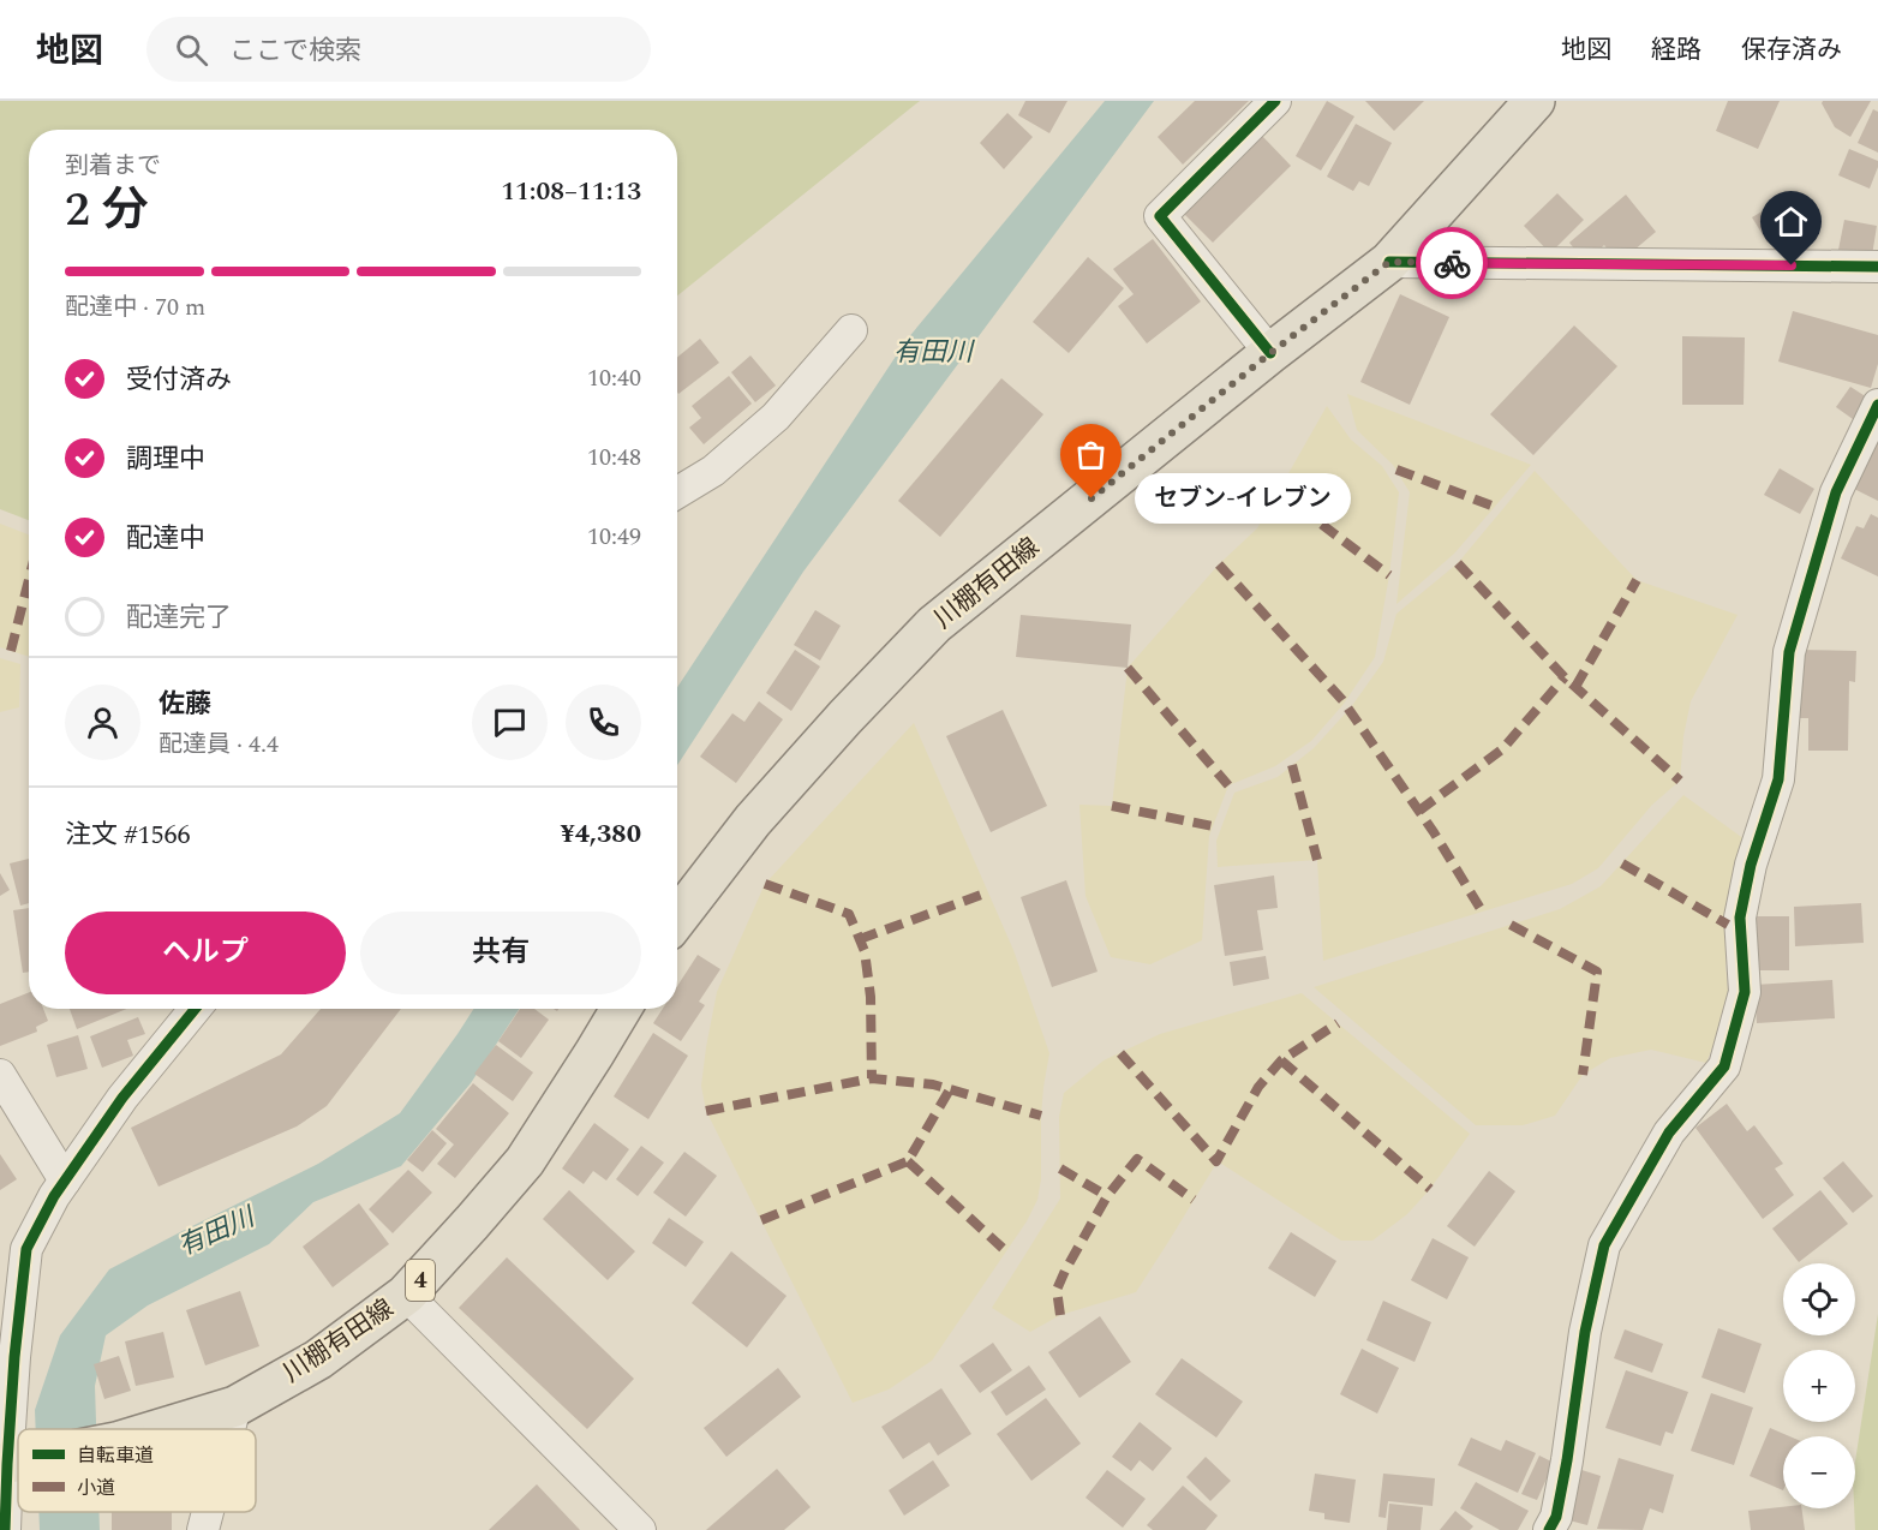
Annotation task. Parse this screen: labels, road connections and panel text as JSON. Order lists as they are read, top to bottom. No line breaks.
{"streets":{"main road":["川棚有田線","4"]},"water":["有田川"],"places":["セブン-イレブン"],"legend":["自転車道","小道"],"page":{"header":"地図","search":"ここで検索","nav":["地図","経路","保存済み"],"heading":["2 分","到着まで","11:08–11:13"],"panel":["佐藤","配達員 · 4.4","注文 #1566","¥4,380"],"bar":"配達中 · 70 m","list":[["受付済み","10:40"],["調理中","10:48"],["配達中","10:49"],"配達完了"],"bubble":"セブン-イレブン","buttons":["ヘルプ","共有"],"map_buttons":["+","−"]}}
